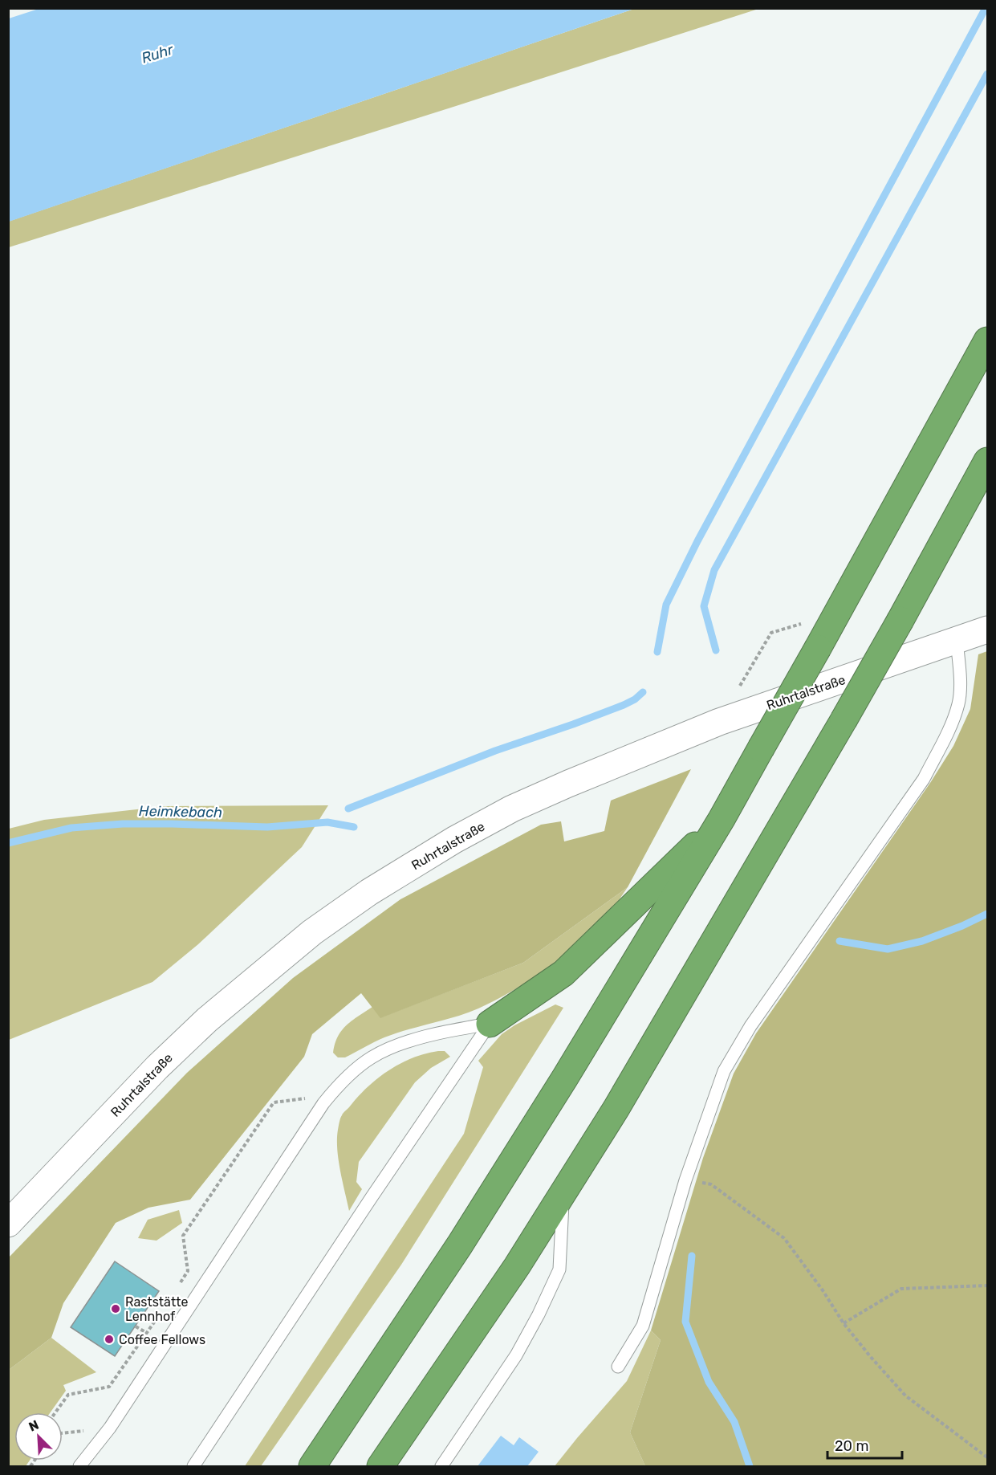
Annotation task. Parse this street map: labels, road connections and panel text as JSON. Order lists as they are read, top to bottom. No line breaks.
{"streets":{"main road":["Ruhrtalstraße"]},"water":["Ruhr","Heimkebach"],"places":["Raststätte Lennhof","Coffee Fellows"],"scale_bar":"20 m","north":"top left"}
